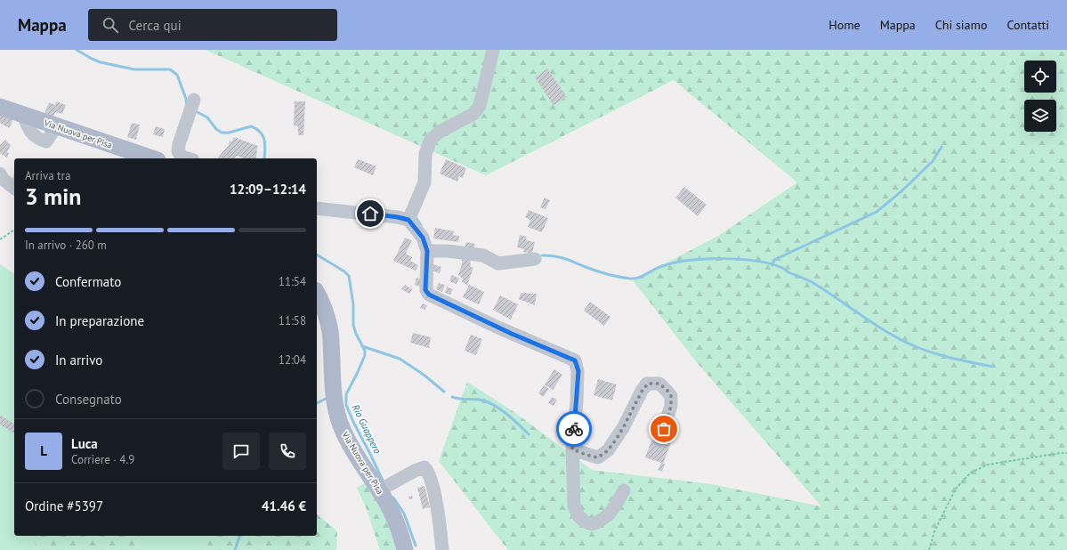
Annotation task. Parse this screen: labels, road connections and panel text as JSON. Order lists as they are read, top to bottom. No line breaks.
{"streets":{"main road":["Via Nuova per Pisa"]},"water":["Rio Guappero"],"page":{"header":"Mappa","search":"Cerca qui","nav":["Home","Mappa","Chi siamo","Contatti"],"heading":["3 min","Arriva tra","12:09–12:14"],"panel":["Luca","Corriere · 4.9","Ordine #5397","41.46 €"],"bar":"In arrivo · 260 m","list":[["Confermato","11:54"],["In preparazione","11:58"],["In arrivo","12:04"],"Consegnato"],"round":"L"}}
